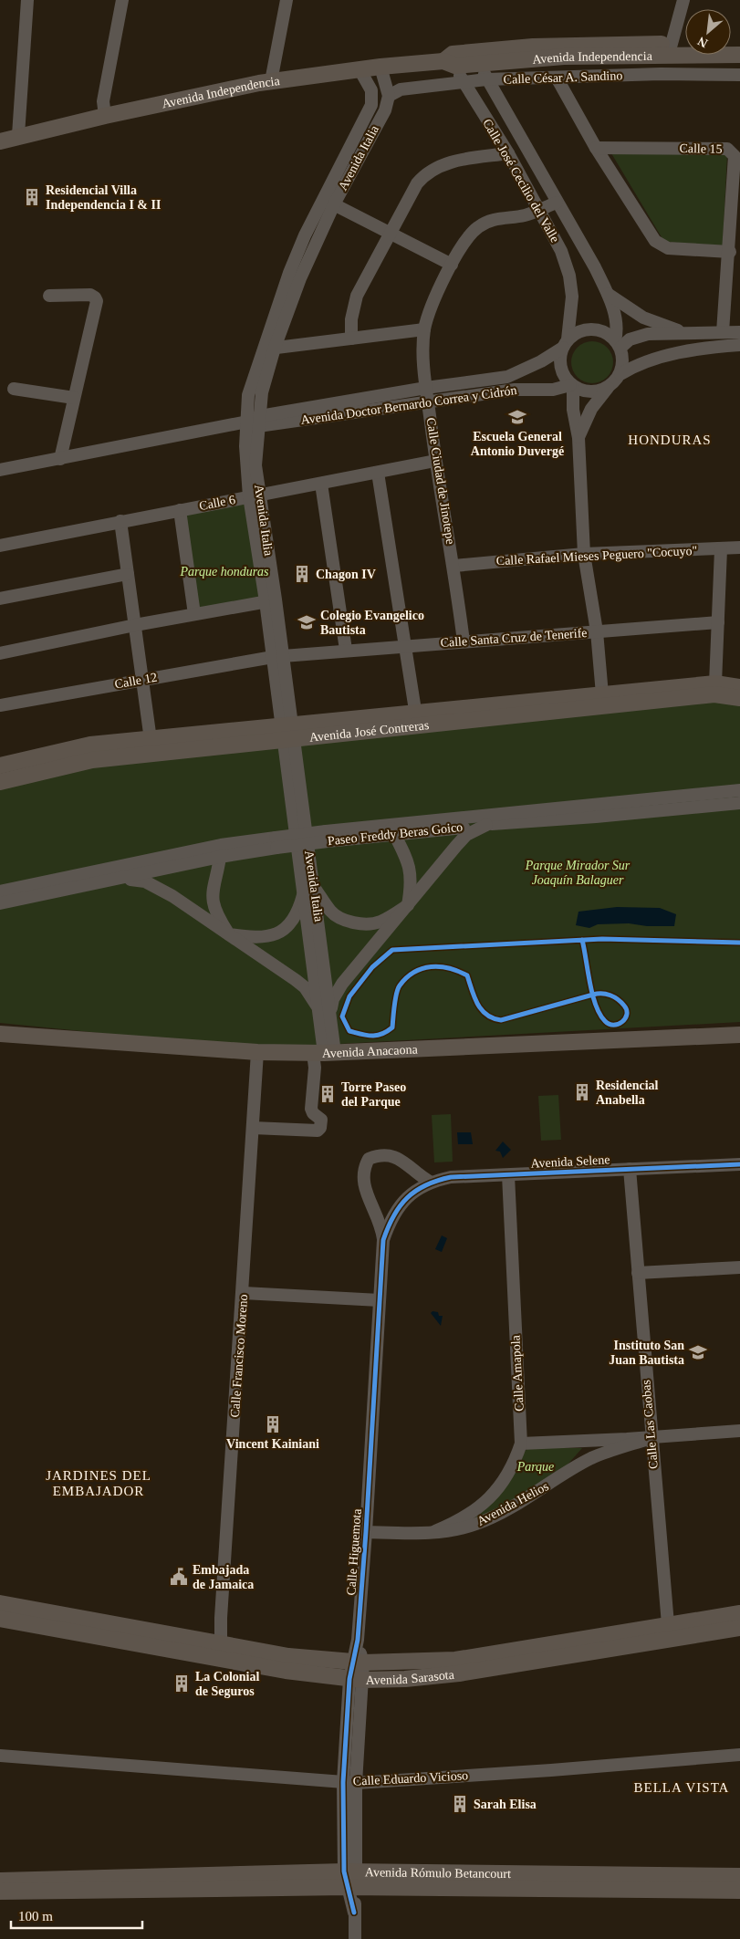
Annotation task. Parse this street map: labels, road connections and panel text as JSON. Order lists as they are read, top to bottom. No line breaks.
{"streets":{"main road":["Avenida Independencia","Avenida José Contreras","Avenida Anacaona","Avenida Sarasota","Avenida Rómulo Betancourt"],"street":["Calle César A. Sandino","Calle 15","Avenida Italia","Calle José Cecilio del Valle","Avenida Doctor Bernardo Correa y Cidrón","Calle Ciudad de Jinotepe","Calle 6","Calle Rafael Mieses Peguero \"Cocuyo\"","Calle Santa Cruz de Tenerife","Calle 12","Paseo Freddy Beras Goico","Avenida Selene","Calle Francisco Moreno","Calle Amapola","Calle Las Caobas","Avenida Helios","Calle Higuemota","Calle Eduardo Vicioso"]},"crossings":[["Avenida Independencia","Avenida Italia"],["Avenida Independencia","Calle José Cecilio del Valle"],["Calle César A. Sandino","Avenida Italia"],["Calle César A. Sandino","Calle José Cecilio del Valle"],["Avenida Italia","Avenida Doctor Bernardo Correa y Cidrón"],["Avenida Italia","Calle 6"],["Avenida Italia","Calle Santa Cruz de Tenerife"],["Avenida Italia","Calle 12"],["Avenida Italia","Avenida José Contreras"],["Avenida Italia","Avenida Anacaona"],["Avenida Italia","Calle Francisco Moreno"],["Calle José Cecilio del Valle","Avenida Doctor Bernardo Correa y Cidrón"],["Calle José Cecilio del Valle","Calle Ciudad de Jinotepe"],["Avenida Doctor Bernardo Correa y Cidrón","Calle Ciudad de Jinotepe"],["Calle Ciudad de Jinotepe","Calle 6"],["Calle Ciudad de Jinotepe","Calle Rafael Mieses Peguero \"Cocuyo\""],["Calle Ciudad de Jinotepe","Calle Santa Cruz de Tenerife"],["Calle Santa Cruz de Tenerife","Calle 12"],["Avenida Anacaona","Calle Francisco Moreno"],["Avenida Selene","Calle Amapola"],["Avenida Selene","Calle Las Caobas"],["Avenida Selene","Calle Higuemota"],["Calle Francisco Moreno","Avenida Sarasota"],["Calle Amapola","Avenida Helios"],["Calle Las Caobas","Avenida Helios"],["Calle Las Caobas","Avenida Sarasota"],["Avenida Helios","Calle Higuemota"],["Calle Higuemota","Avenida Sarasota"],["Calle Higuemota","Calle Eduardo Vicioso"],["Calle Higuemota","Avenida Rómulo Betancourt"]],"districts":["HONDURAS","JARDINES DEL EMBAJADOR","BELLA VISTA"],"parks":["Parque honduras","Parque Mirador Sur Joaquín Balaguer","Parque"],"places":{"building":["Residencial Villa Independencia I & II","Chagon IV","Residencial Anabella","Torre Paseo del Parque","Vincent Kainiani","La Colonial de Seguros","Sarah Elisa"],"school or university":["Escuela General Antonio Duvergé","Colegio Evangelico Bautista","Instituto San Juan Bautista"],"public building":["Embajada de Jamaica"]},"scale_bar":"100 m","north":"bottom left"}
